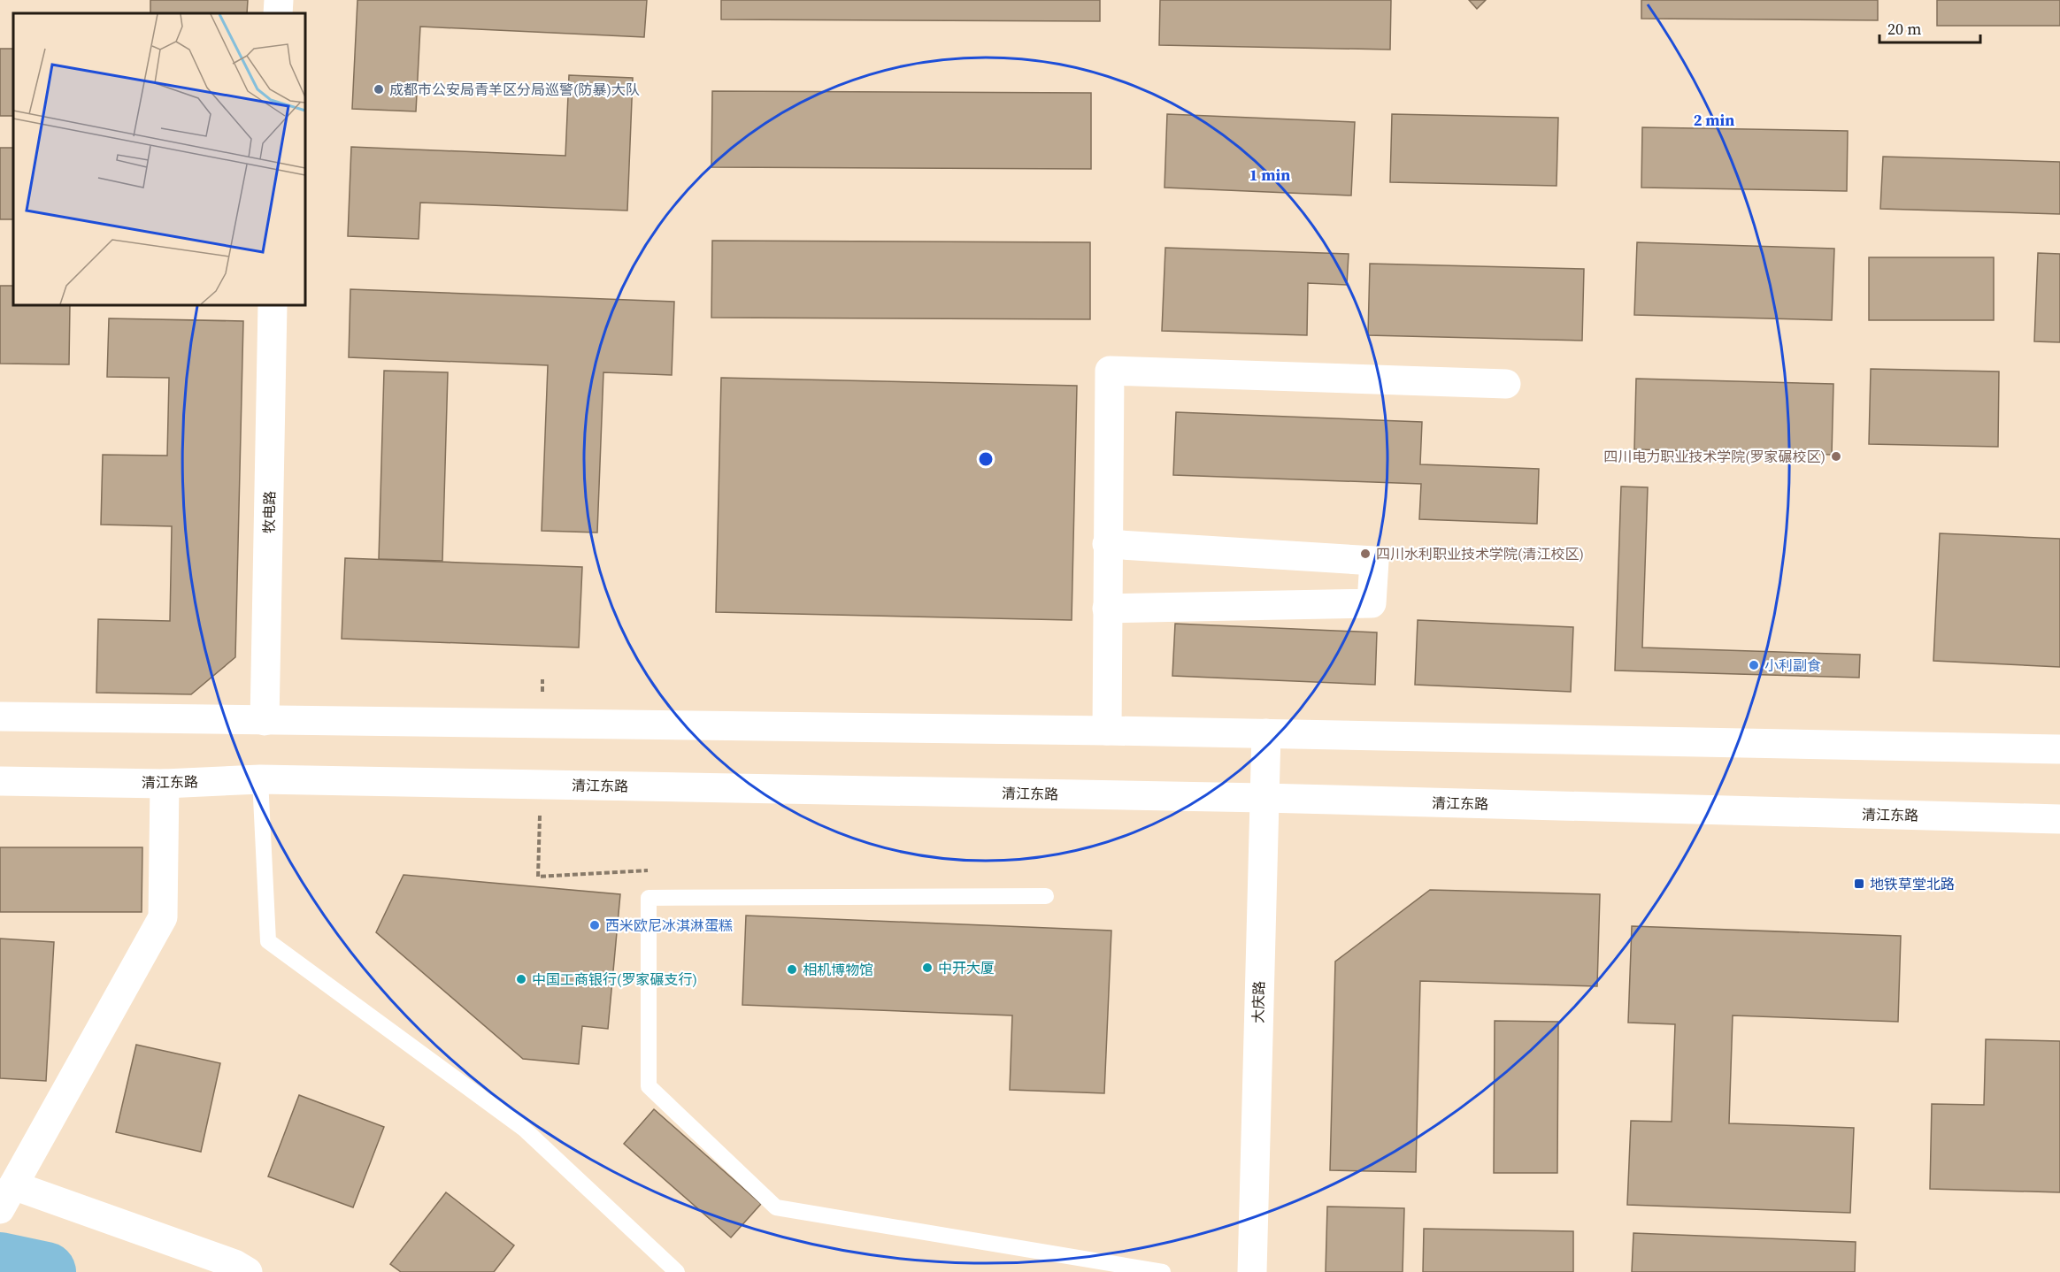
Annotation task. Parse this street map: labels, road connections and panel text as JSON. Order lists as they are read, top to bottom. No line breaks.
{"streets":{"main road":["牧电路","清江东路","大庆路"]},"crossings":[["清江东路","大庆路"]],"places":{"other":["成都市公安局青羊区分局巡警(防暴)大队","四川电力职业技术学院(罗家碾校区)","四川水利职业技术学院(清江校区)","小利副食","西米欧尼冰淇淋蛋糕","中开大厦","相机博物馆","中国工商银行(罗家碾支行)"],"transit":["地铁草堂北路"]},"scale_bar":"20 m","rings":["2 min","1 min"]}
